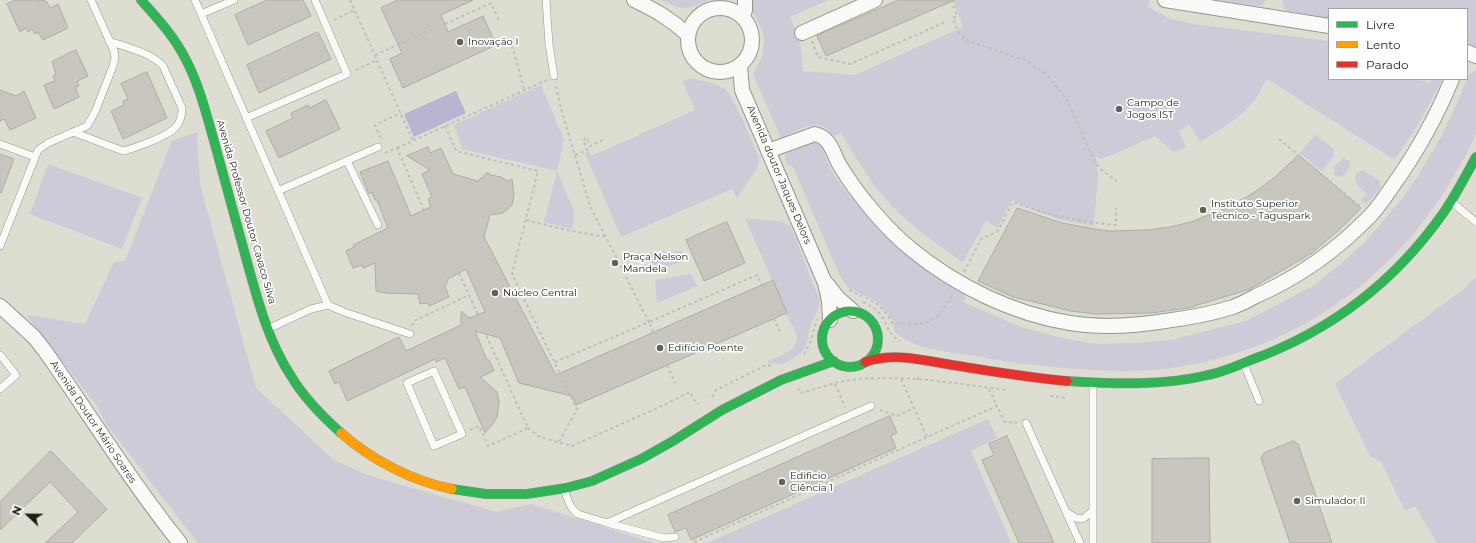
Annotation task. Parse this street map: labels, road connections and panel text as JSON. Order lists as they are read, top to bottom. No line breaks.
{"streets":{"main road":["Avenida Professor Doutor Cavaco Silva"],"street":["Avenida doutor Jaques Delors","Avenida Doutor Mário Soares"]},"crossings":[["Avenida doutor Jaques Delors","Avenida Professor Doutor Cavaco Silva"]],"places":["Inovação I","Campo de Jogos IST","Instituto Superior Técnico - Taguspark","Praça Nelson Mandela","Núcleo Central","Edifício Poente","Edificio Ciência 1","Simulador II"],"legend":["Livre","Lento","Parado"],"north":"left"}
